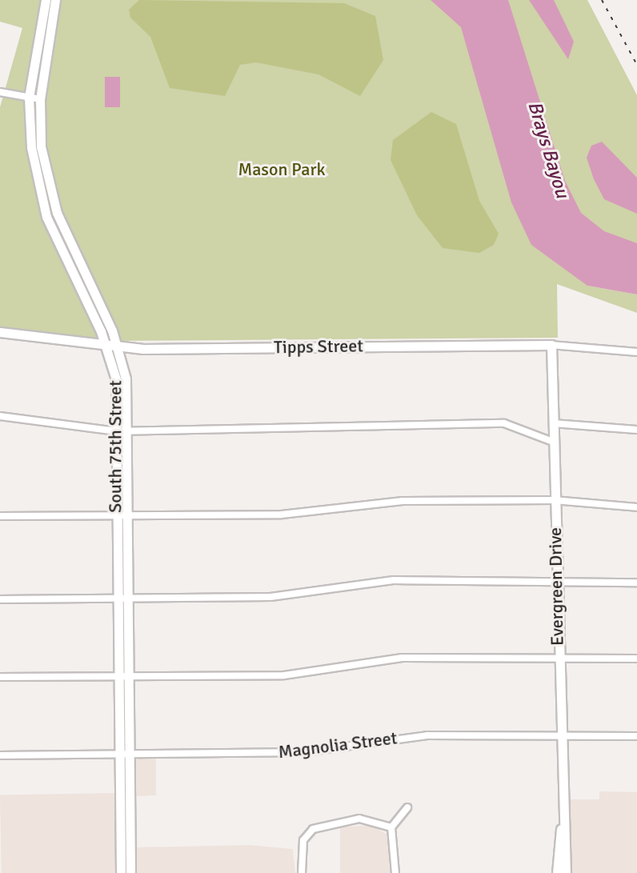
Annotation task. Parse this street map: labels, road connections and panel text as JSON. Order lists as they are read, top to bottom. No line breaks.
{"streets":{"main road":["Tipps Street","South 75th Street","Evergreen Drive"],"street":["Magnolia Street"]},"crossings":[["Tipps Street","South 75th Street"],["Tipps Street","Evergreen Drive"],["South 75th Street","Magnolia Street"],["Evergreen Drive","Magnolia Street"]],"water":["Brays Bayou"],"parks":["Mason Park"]}
